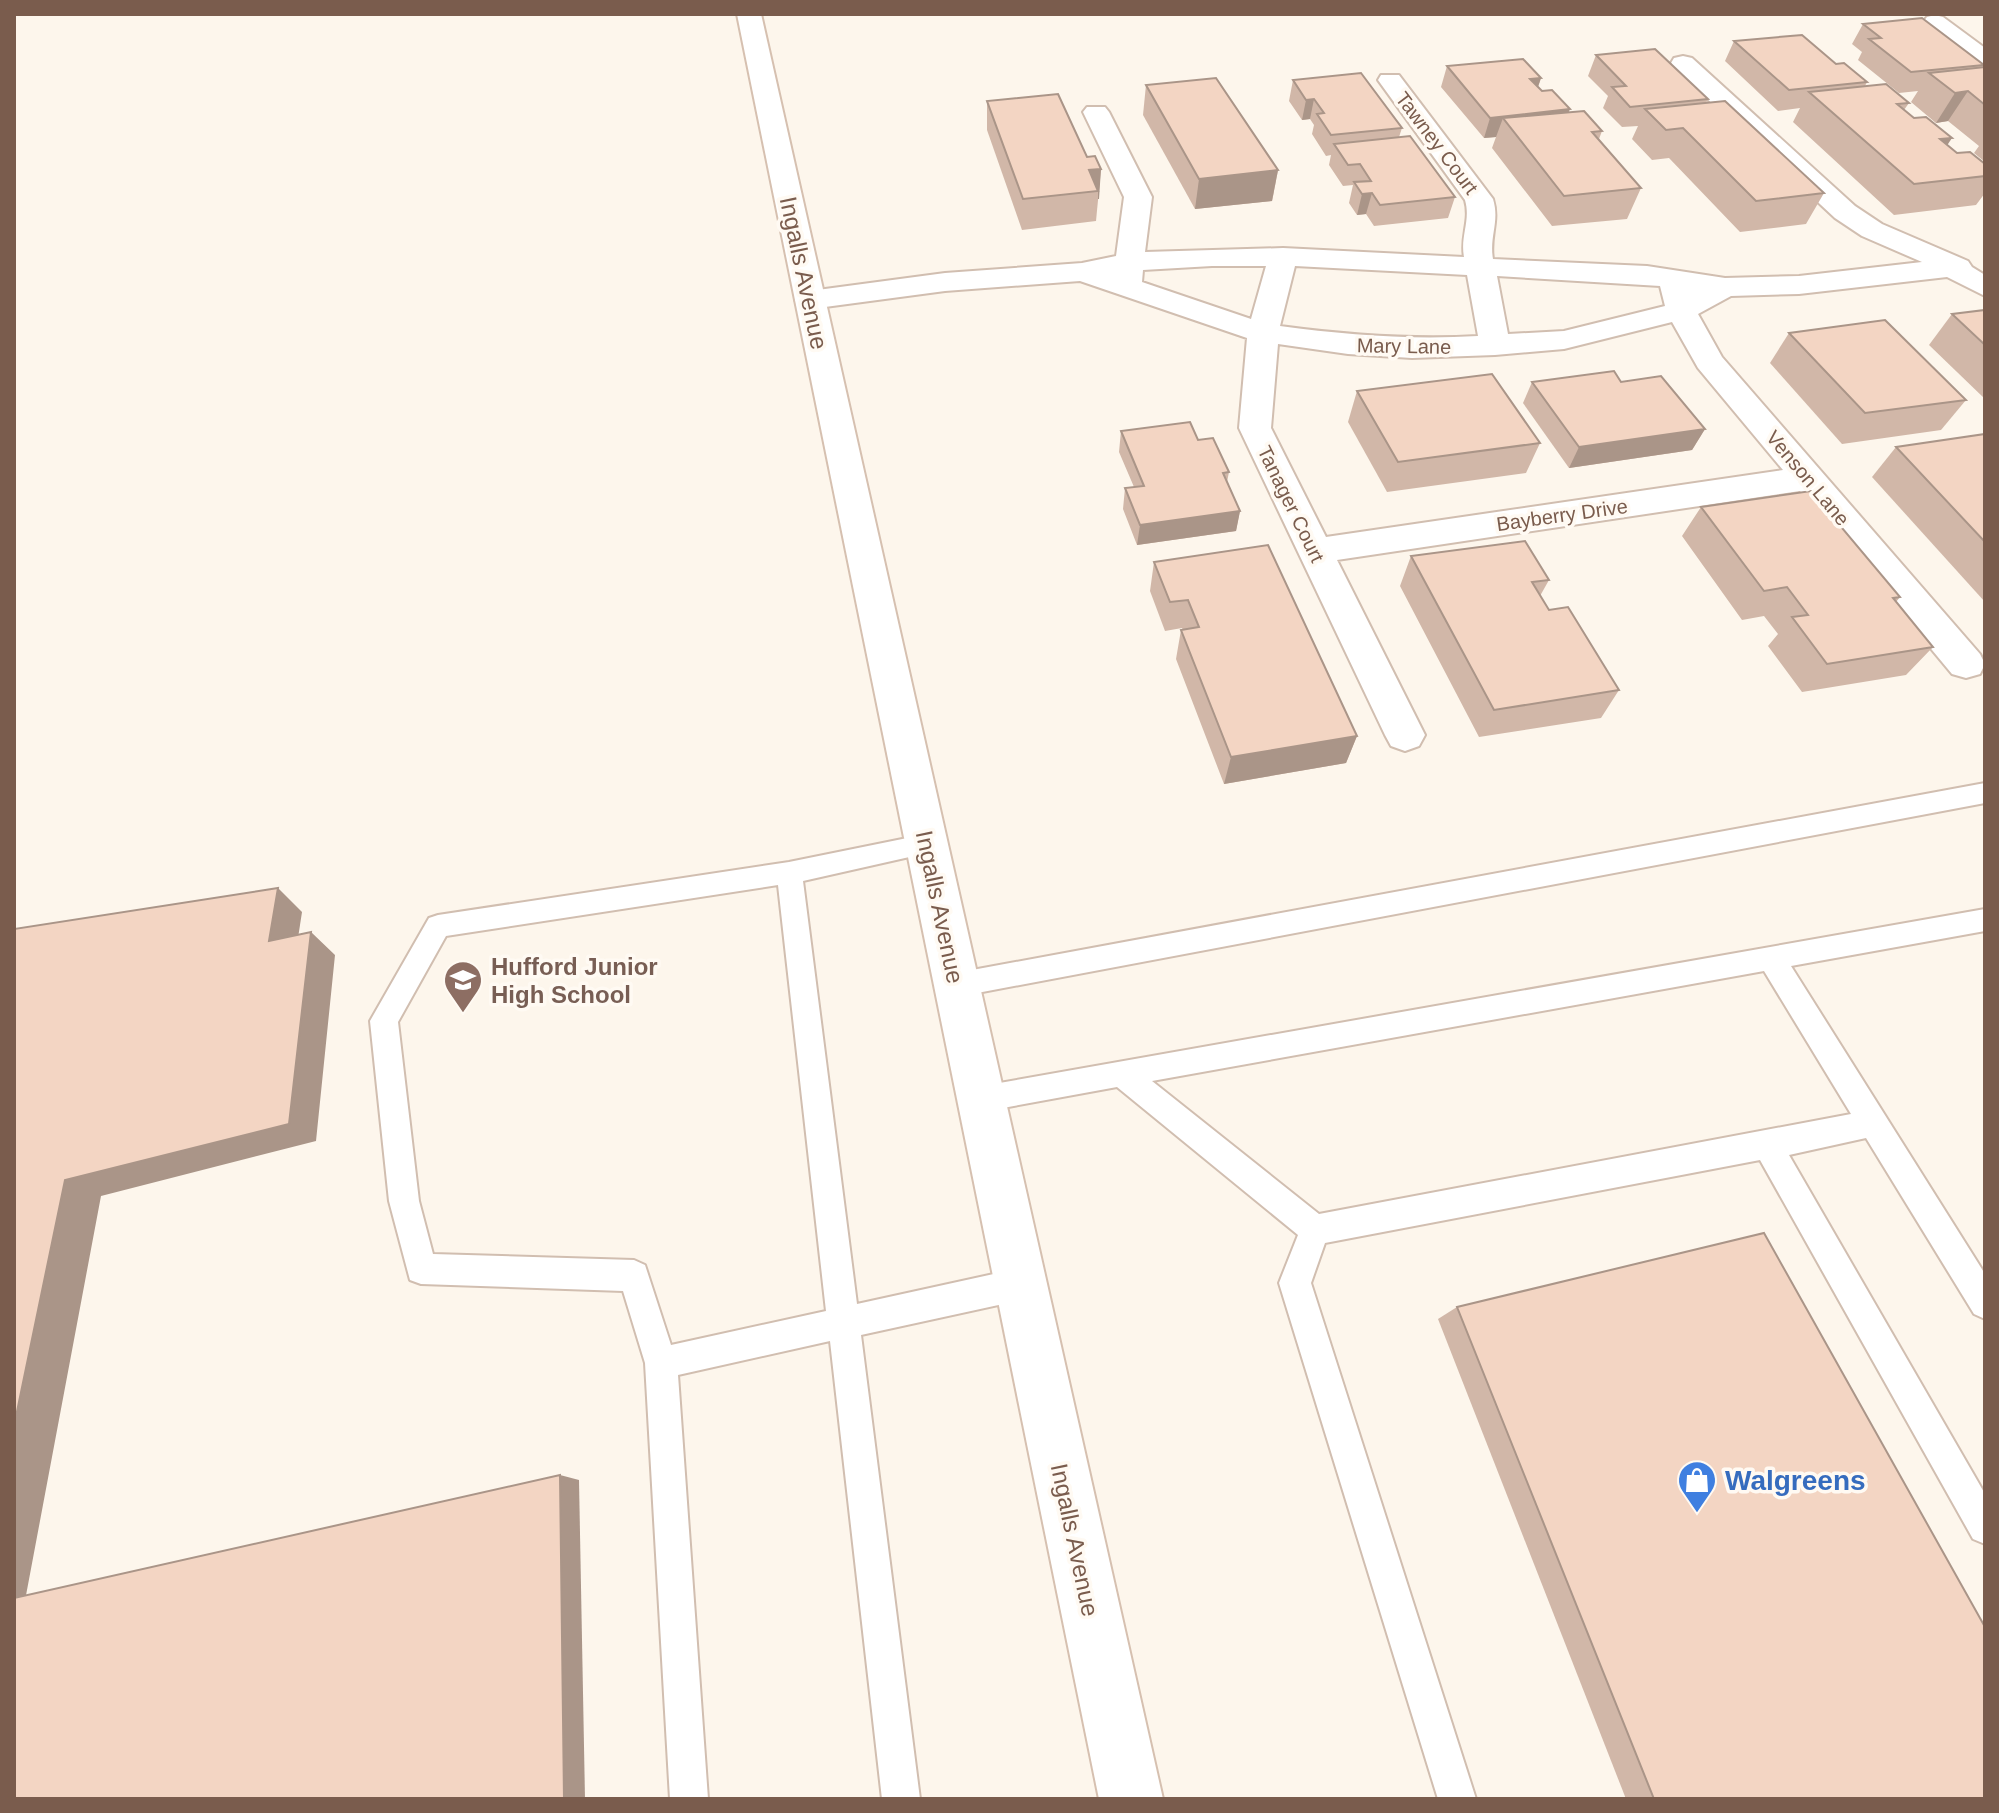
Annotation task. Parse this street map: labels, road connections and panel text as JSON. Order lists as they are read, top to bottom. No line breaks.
{"streets":{"street":["Tawney Court","Ingalls Avenue","Mary Lane","Venson Lane","Tanager Court","Bayberry Drive"]},"crossings":[["Tawney Court","Mary Lane"],["Ingalls Avenue","Mary Lane"],["Mary Lane","Venson Lane"],["Mary Lane","Tanager Court"],["Venson Lane","Bayberry Drive"],["Tanager Court","Bayberry Drive"]],"places":{"school or university":["Hufford Junior High School"],"shop":["Walgreens"]}}
